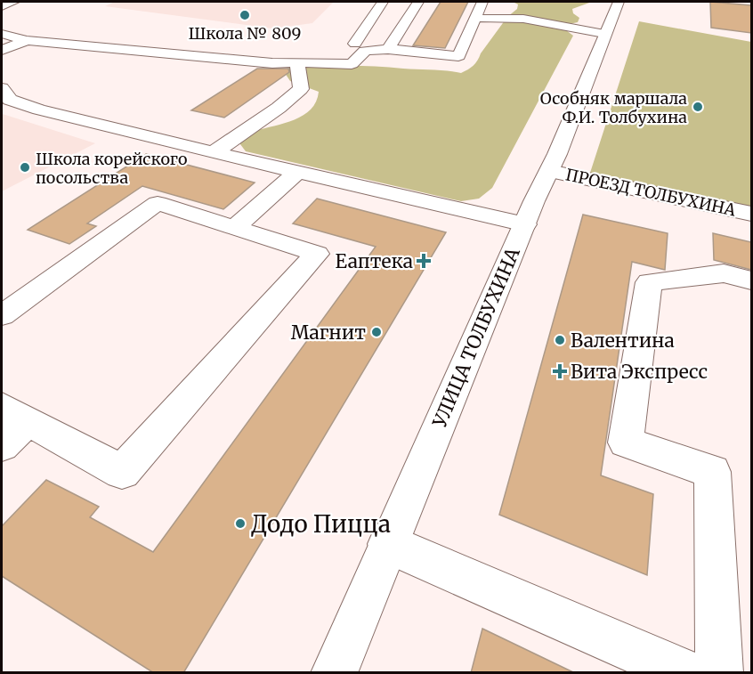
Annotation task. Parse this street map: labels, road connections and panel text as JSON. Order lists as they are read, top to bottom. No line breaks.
{"streets":{"main road":["ПРОЕЗД ТОЛБУХИНА","УЛИЦА ТОЛБУХИНА"]},"crossings":[["ПРОЕЗД ТОЛБУХИНА","УЛИЦА ТОЛБУХИНА"]],"places":{"other":["Школа № 809","Особняк маршала Ф.И. Толбухина","Школа корейского посольства","Магнит","Валентина","Додо Пицца"],"health":["Еаптека","Вита Экспресс"]}}
